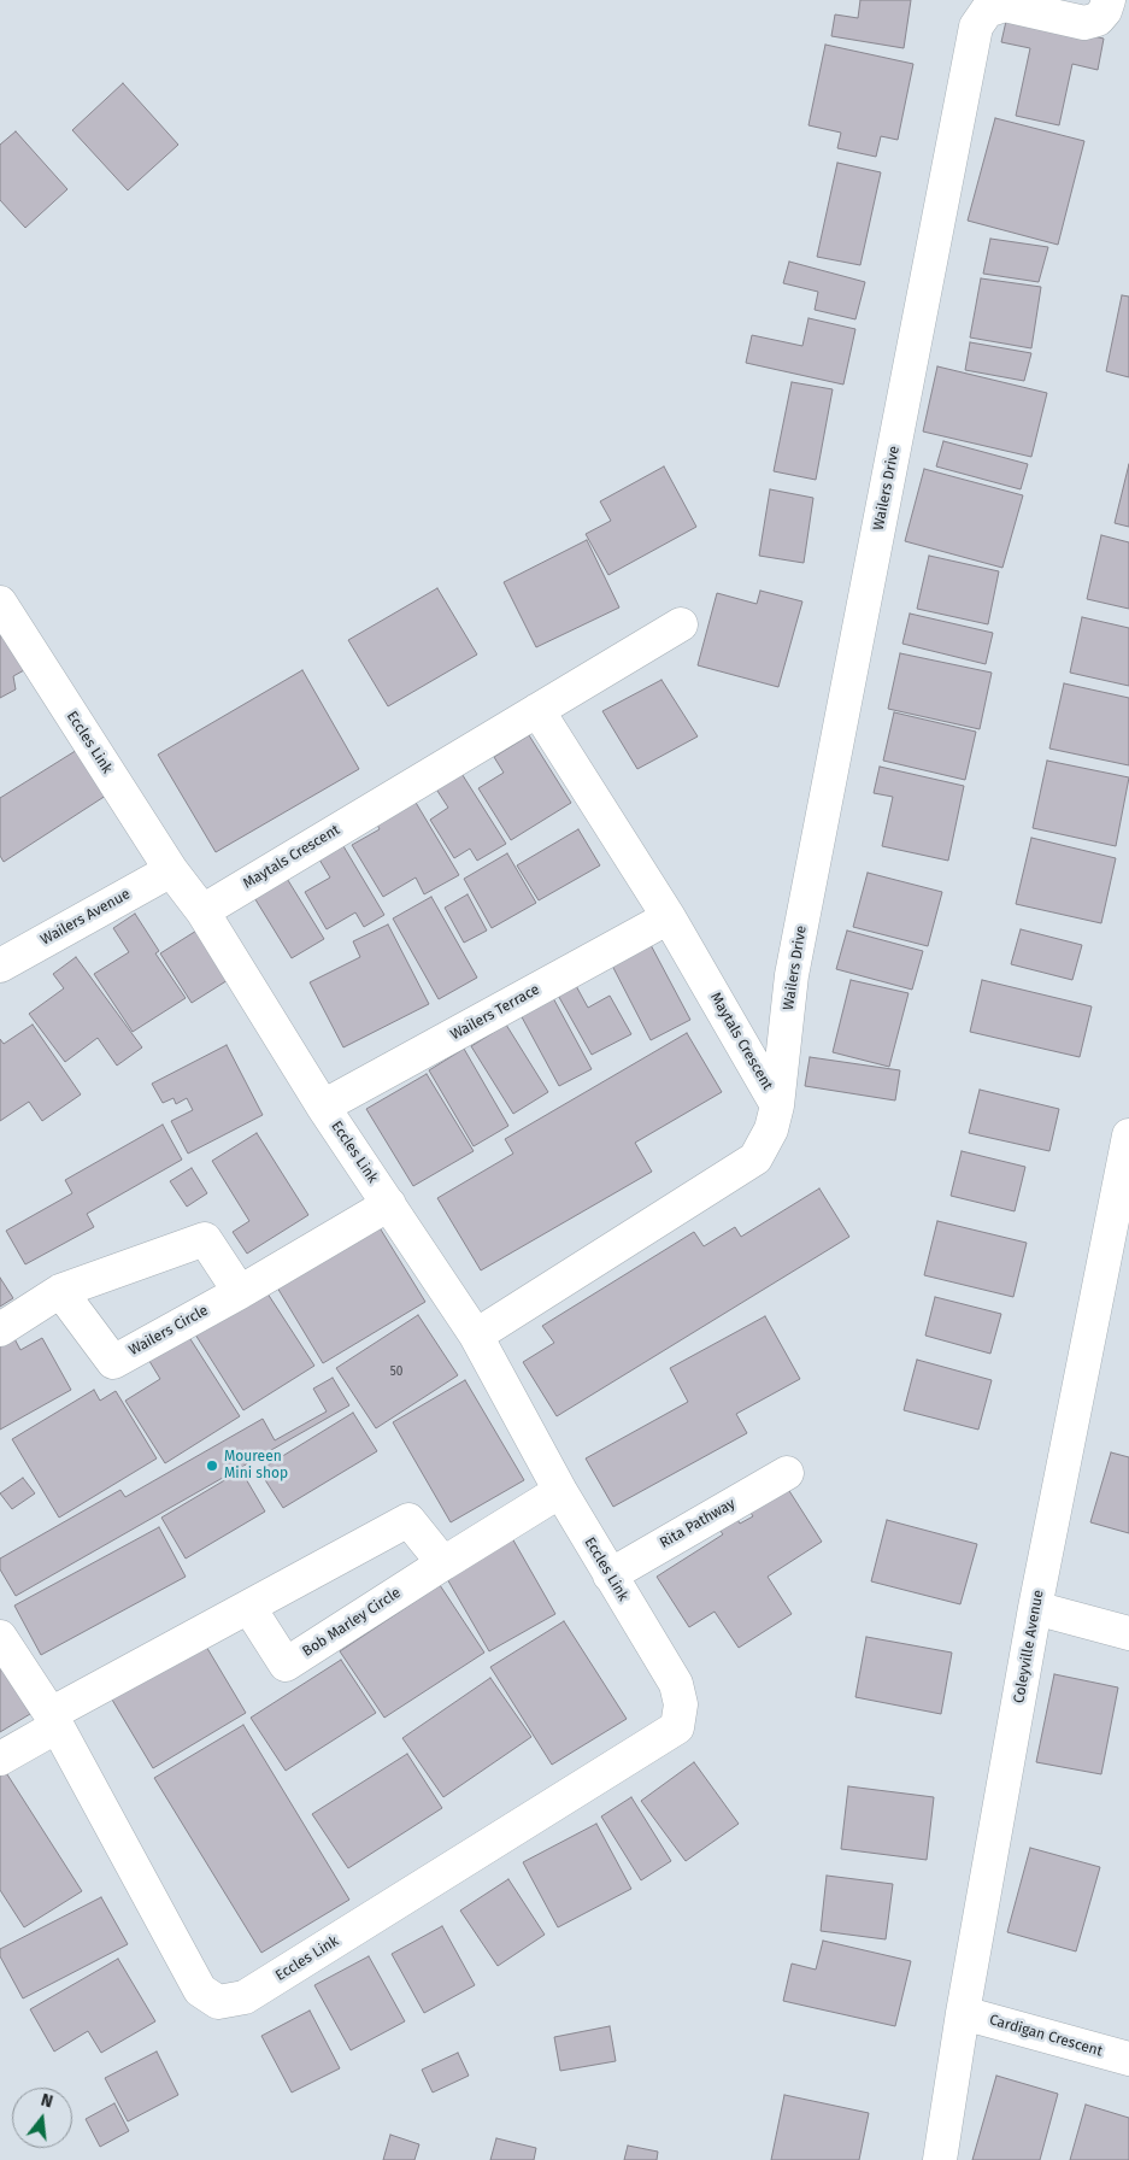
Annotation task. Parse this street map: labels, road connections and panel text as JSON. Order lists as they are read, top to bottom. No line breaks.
{"streets":{"street":["Wailers Drive","Eccles Link","Maytals Crescent","Wailers Avenue","Wailers Terrace","Wailers Circle","Rita Pathway","Bob Marley Circle","Coleyville Avenue","Cardigan Crescent"]},"crossings":[["Wailers Drive","Maytals Crescent"],["Eccles Link","Maytals Crescent"],["Eccles Link","Wailers Avenue"],["Eccles Link","Wailers Terrace"],["Eccles Link","Wailers Circle"],["Eccles Link","Rita Pathway"],["Eccles Link","Bob Marley Circle"],["Maytals Crescent","Wailers Terrace"],["Coleyville Avenue","Cardigan Crescent"]],"places":["Moureen Mini shop"],"house_numbers":["50"],"north":"top"}
